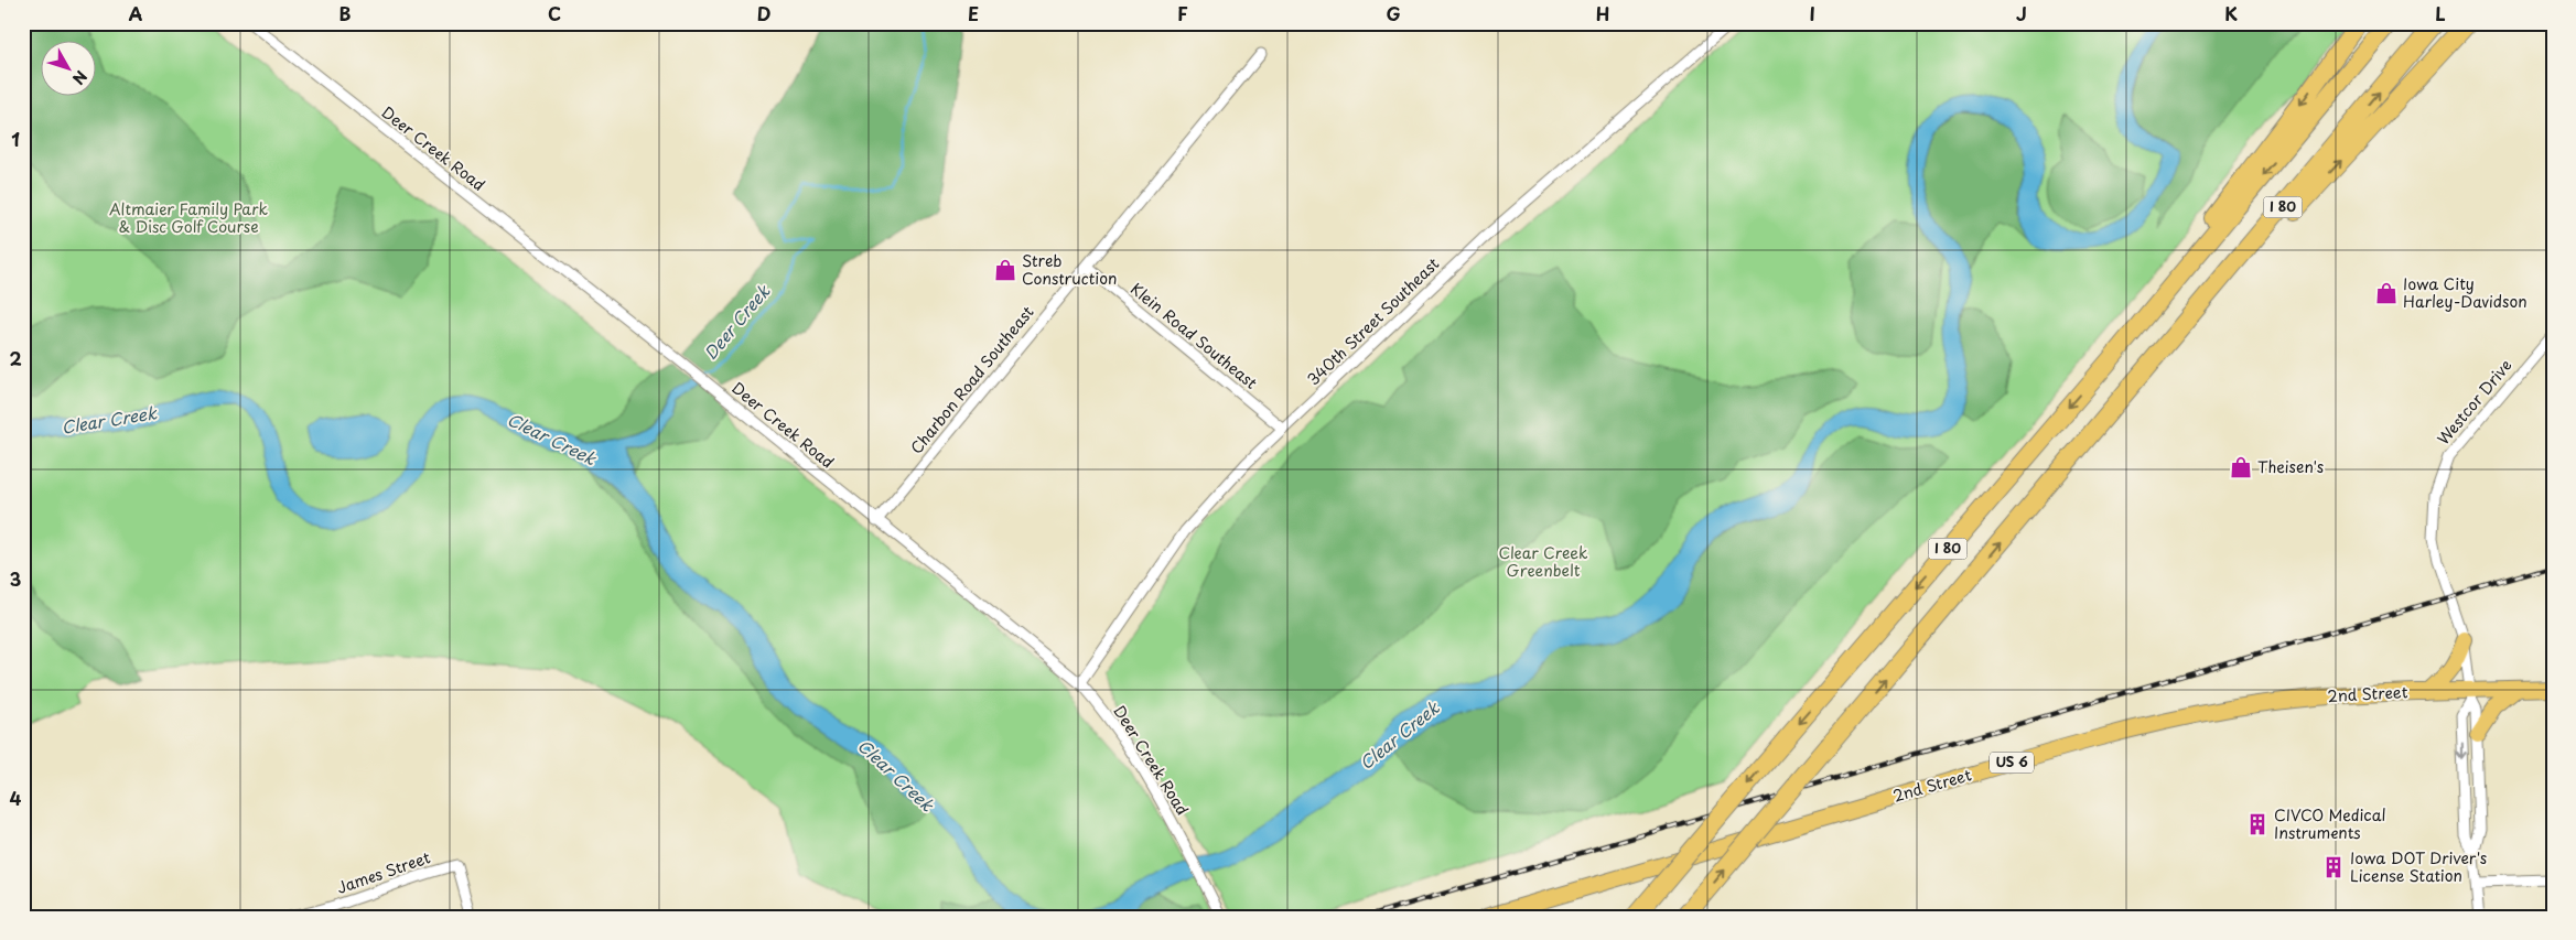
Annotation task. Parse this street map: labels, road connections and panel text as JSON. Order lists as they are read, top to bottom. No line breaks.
{"streets":{"highway":["I 80"],"main road":["2nd Street","US 6"],"street":["Deer Creek Road","340th Street Southeast","Klein Road Southeast","Charbon Road Southeast","Westcor Drive","James Street"]},"crossings":[["Deer Creek Road","340th Street Southeast"],["Deer Creek Road","Charbon Road Southeast"],["340th Street Southeast","Klein Road Southeast"],["Klein Road Southeast","Charbon Road Southeast"],["Westcor Drive","2nd Street"]],"water":["Deer Creek","Clear Creek"],"parks":["Altmaier Family Park & Disc Golf Course","Clear Creek Greenbelt"],"places":{"shop":["Streb Construction","Iowa City Harley-Davidson","Theisen's"],"building":["CIVCO Medical Instruments","Iowa DOT Driver's License Station"]},"north":"bottom right","grid":{"columns":["A","B","C","D","E","F","G","H","I","J","K","L"],"rows":["1","2","3","4"]}}
